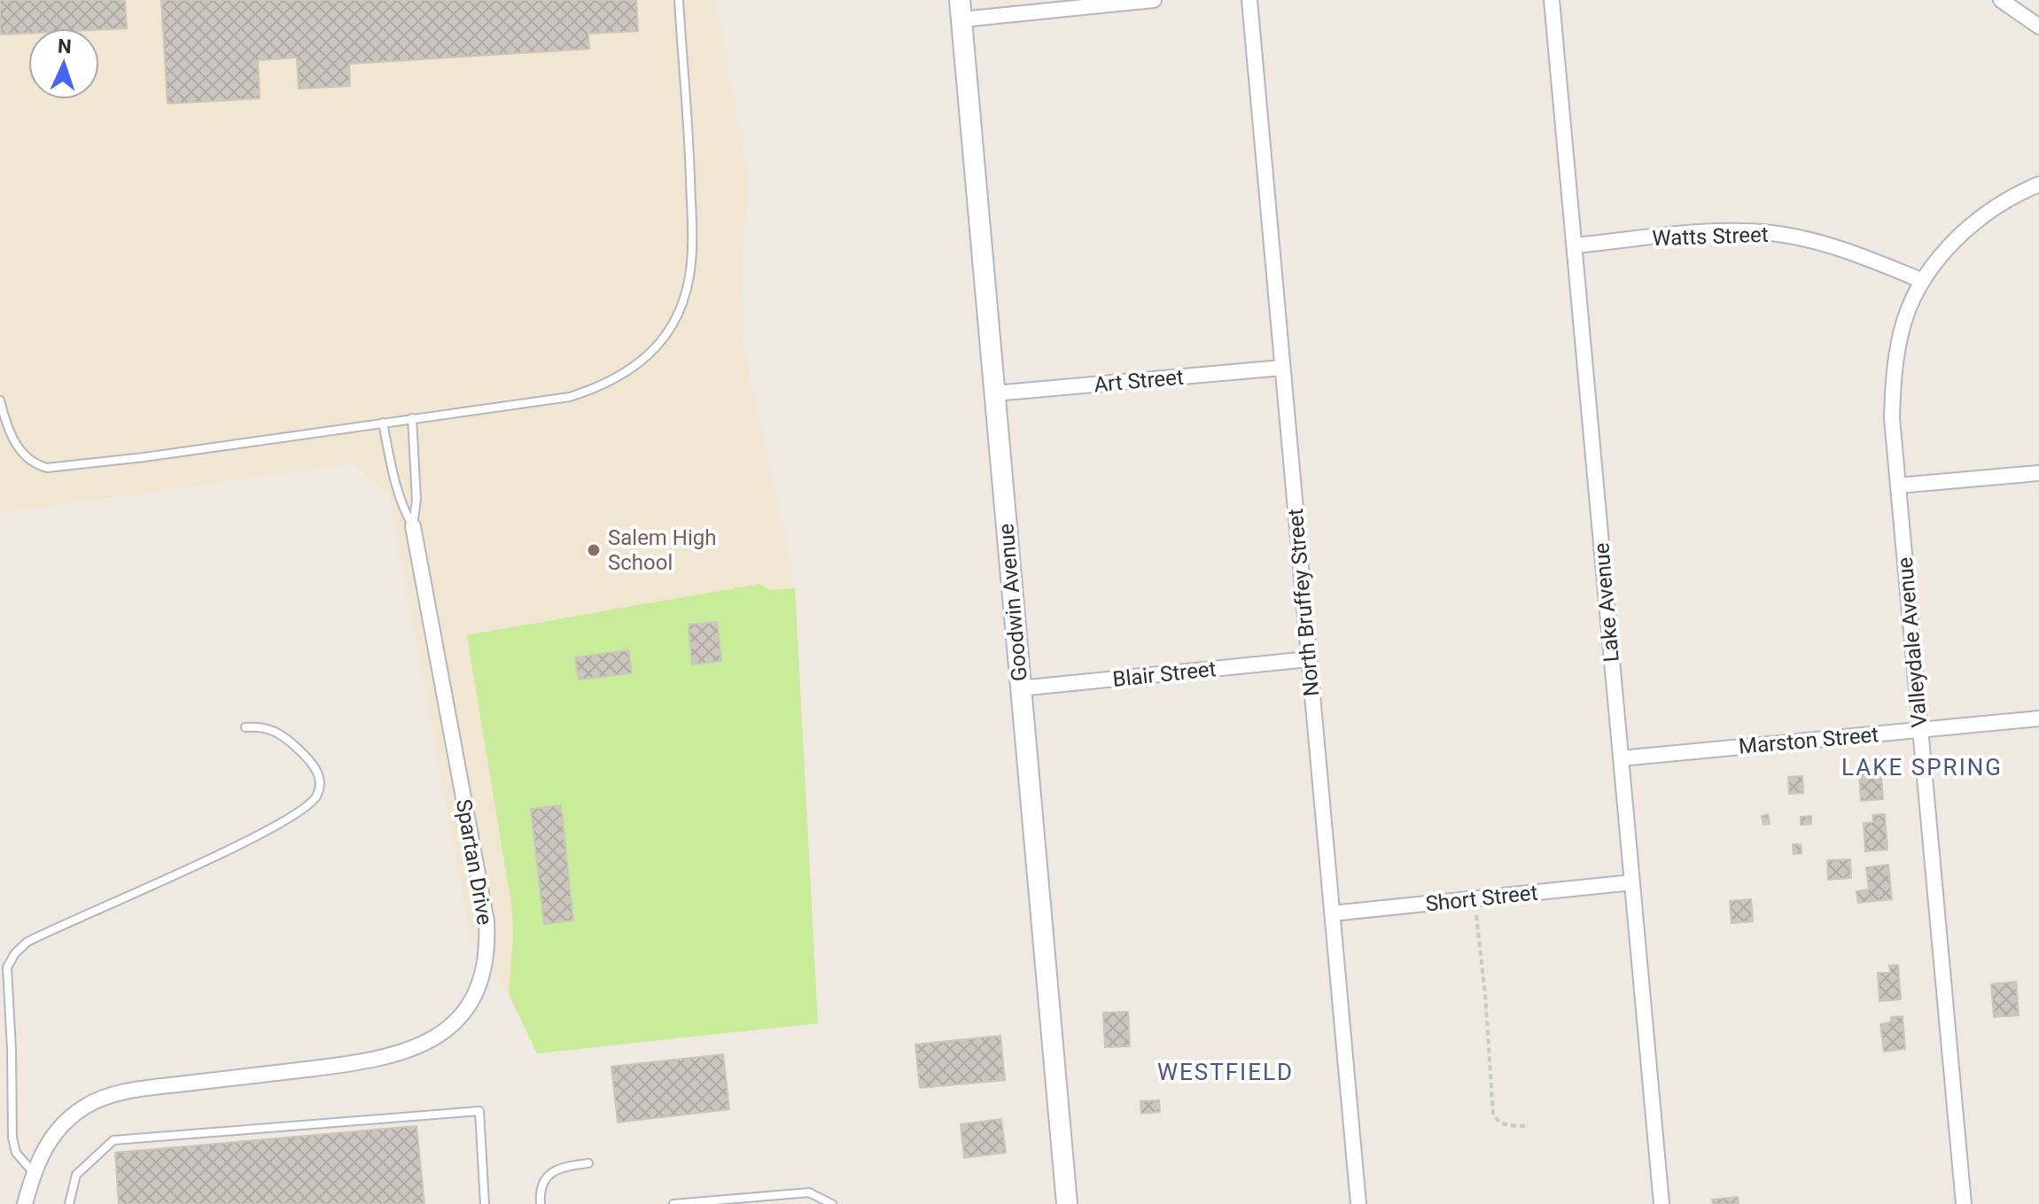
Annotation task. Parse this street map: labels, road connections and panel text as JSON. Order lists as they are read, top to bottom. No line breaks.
{"streets":{"street":["Watts Street","Art Street","Goodwin Avenue","North Bruffey Street","Lake Avenue","Valleydale Avenue","Blair Street","Marston Street","Spartan Drive","Short Street"]},"crossings":[["Watts Street","Lake Avenue"],["Watts Street","Valleydale Avenue"],["Art Street","Goodwin Avenue"],["Art Street","North Bruffey Street"],["Goodwin Avenue","Blair Street"],["North Bruffey Street","Blair Street"],["North Bruffey Street","Short Street"],["Lake Avenue","Marston Street"],["Lake Avenue","Short Street"],["Valleydale Avenue","Marston Street"]],"districts":["LAKE SPRING","WESTFIELD"],"places":["Salem High School"],"north":"top"}
